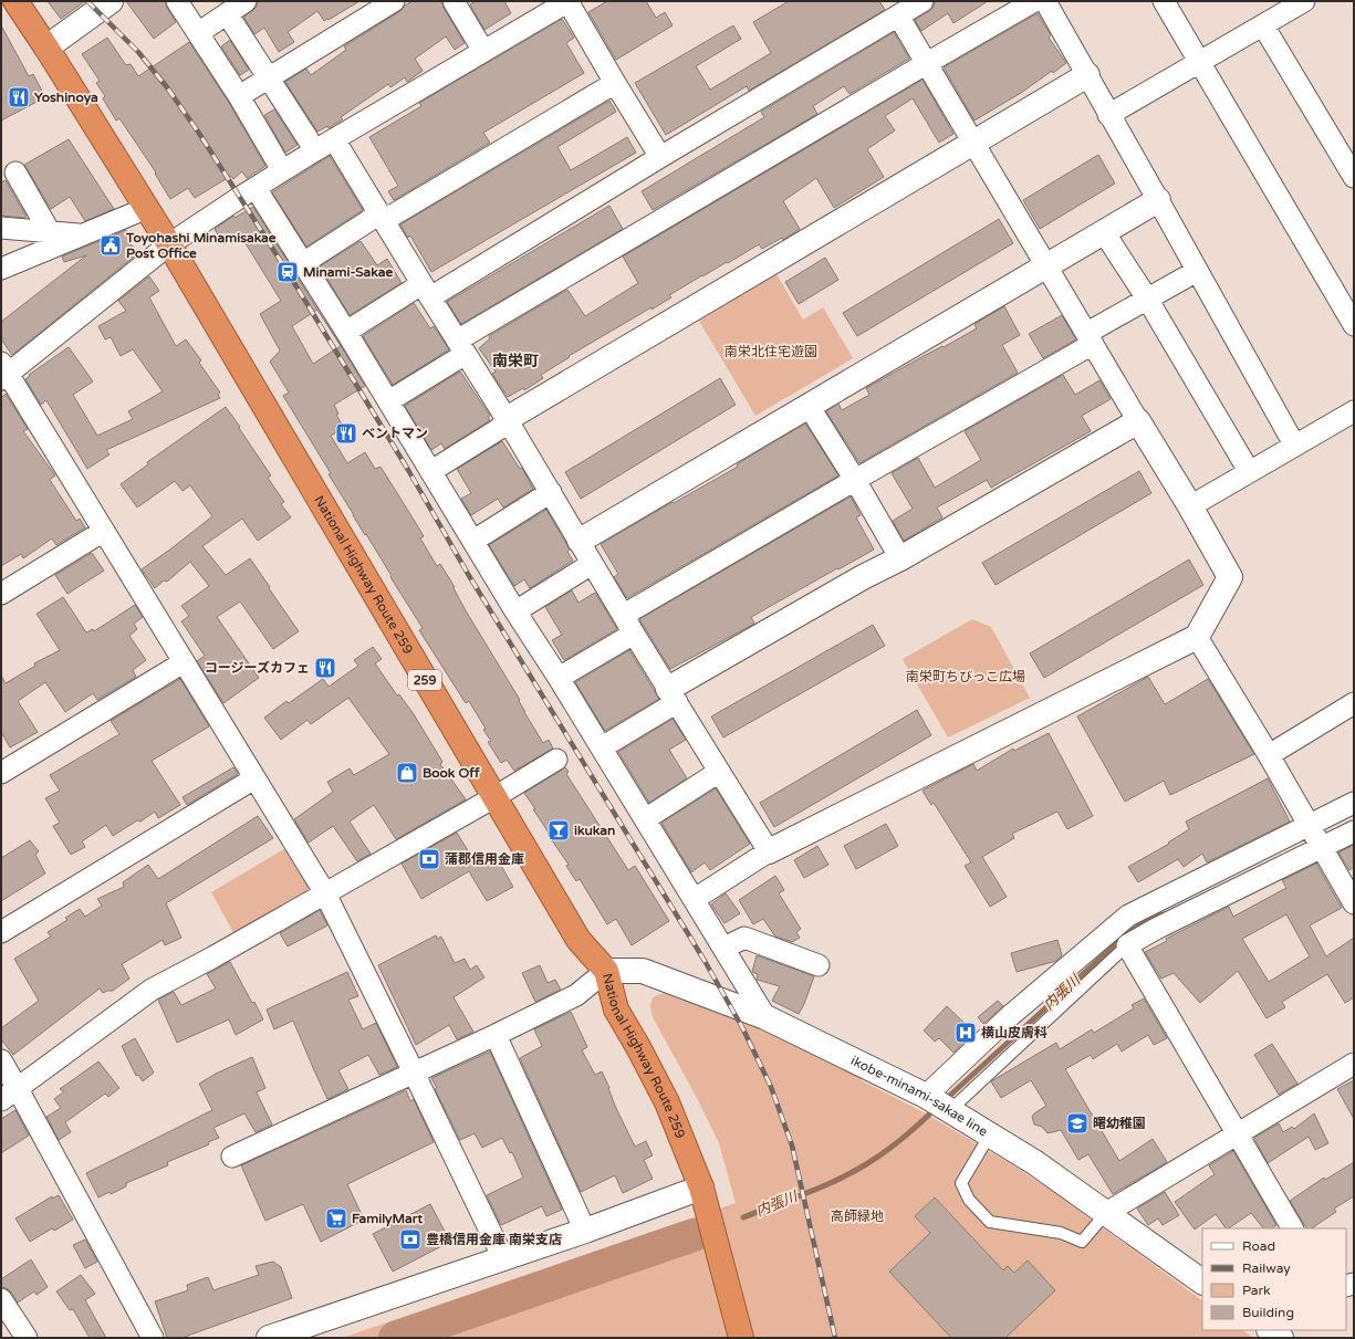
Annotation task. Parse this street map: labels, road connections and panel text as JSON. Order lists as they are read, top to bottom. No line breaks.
{"streets":{"highway":["National Highway Route 259","259"],"street":["ikobe-minami-sakae line"]},"crossings":[["National Highway Route 259","ikobe-minami-sakae line"]],"districts":["南栄町"],"water":["内張川"],"parks":["南栄北住宅遊園","南栄町ちびっこ広場","高師緑地"],"places":{"restaurant":["Yoshinoya","ベントマン","コージーズカフェ"],"public building":["Toyohashi Minamisakae Post Office"],"station":["Minami-Sakae"],"shop":["Book Off"],"bar":["ikukan"],"bank":["蒲郡信用金庫","豊橋信用金庫 南栄支店"],"hospital":["横山皮膚科"],"school or university":["曙幼稚園"],"supermarket":["FamilyMart"]},"legend":["Road","Railway","Park","Building"]}
